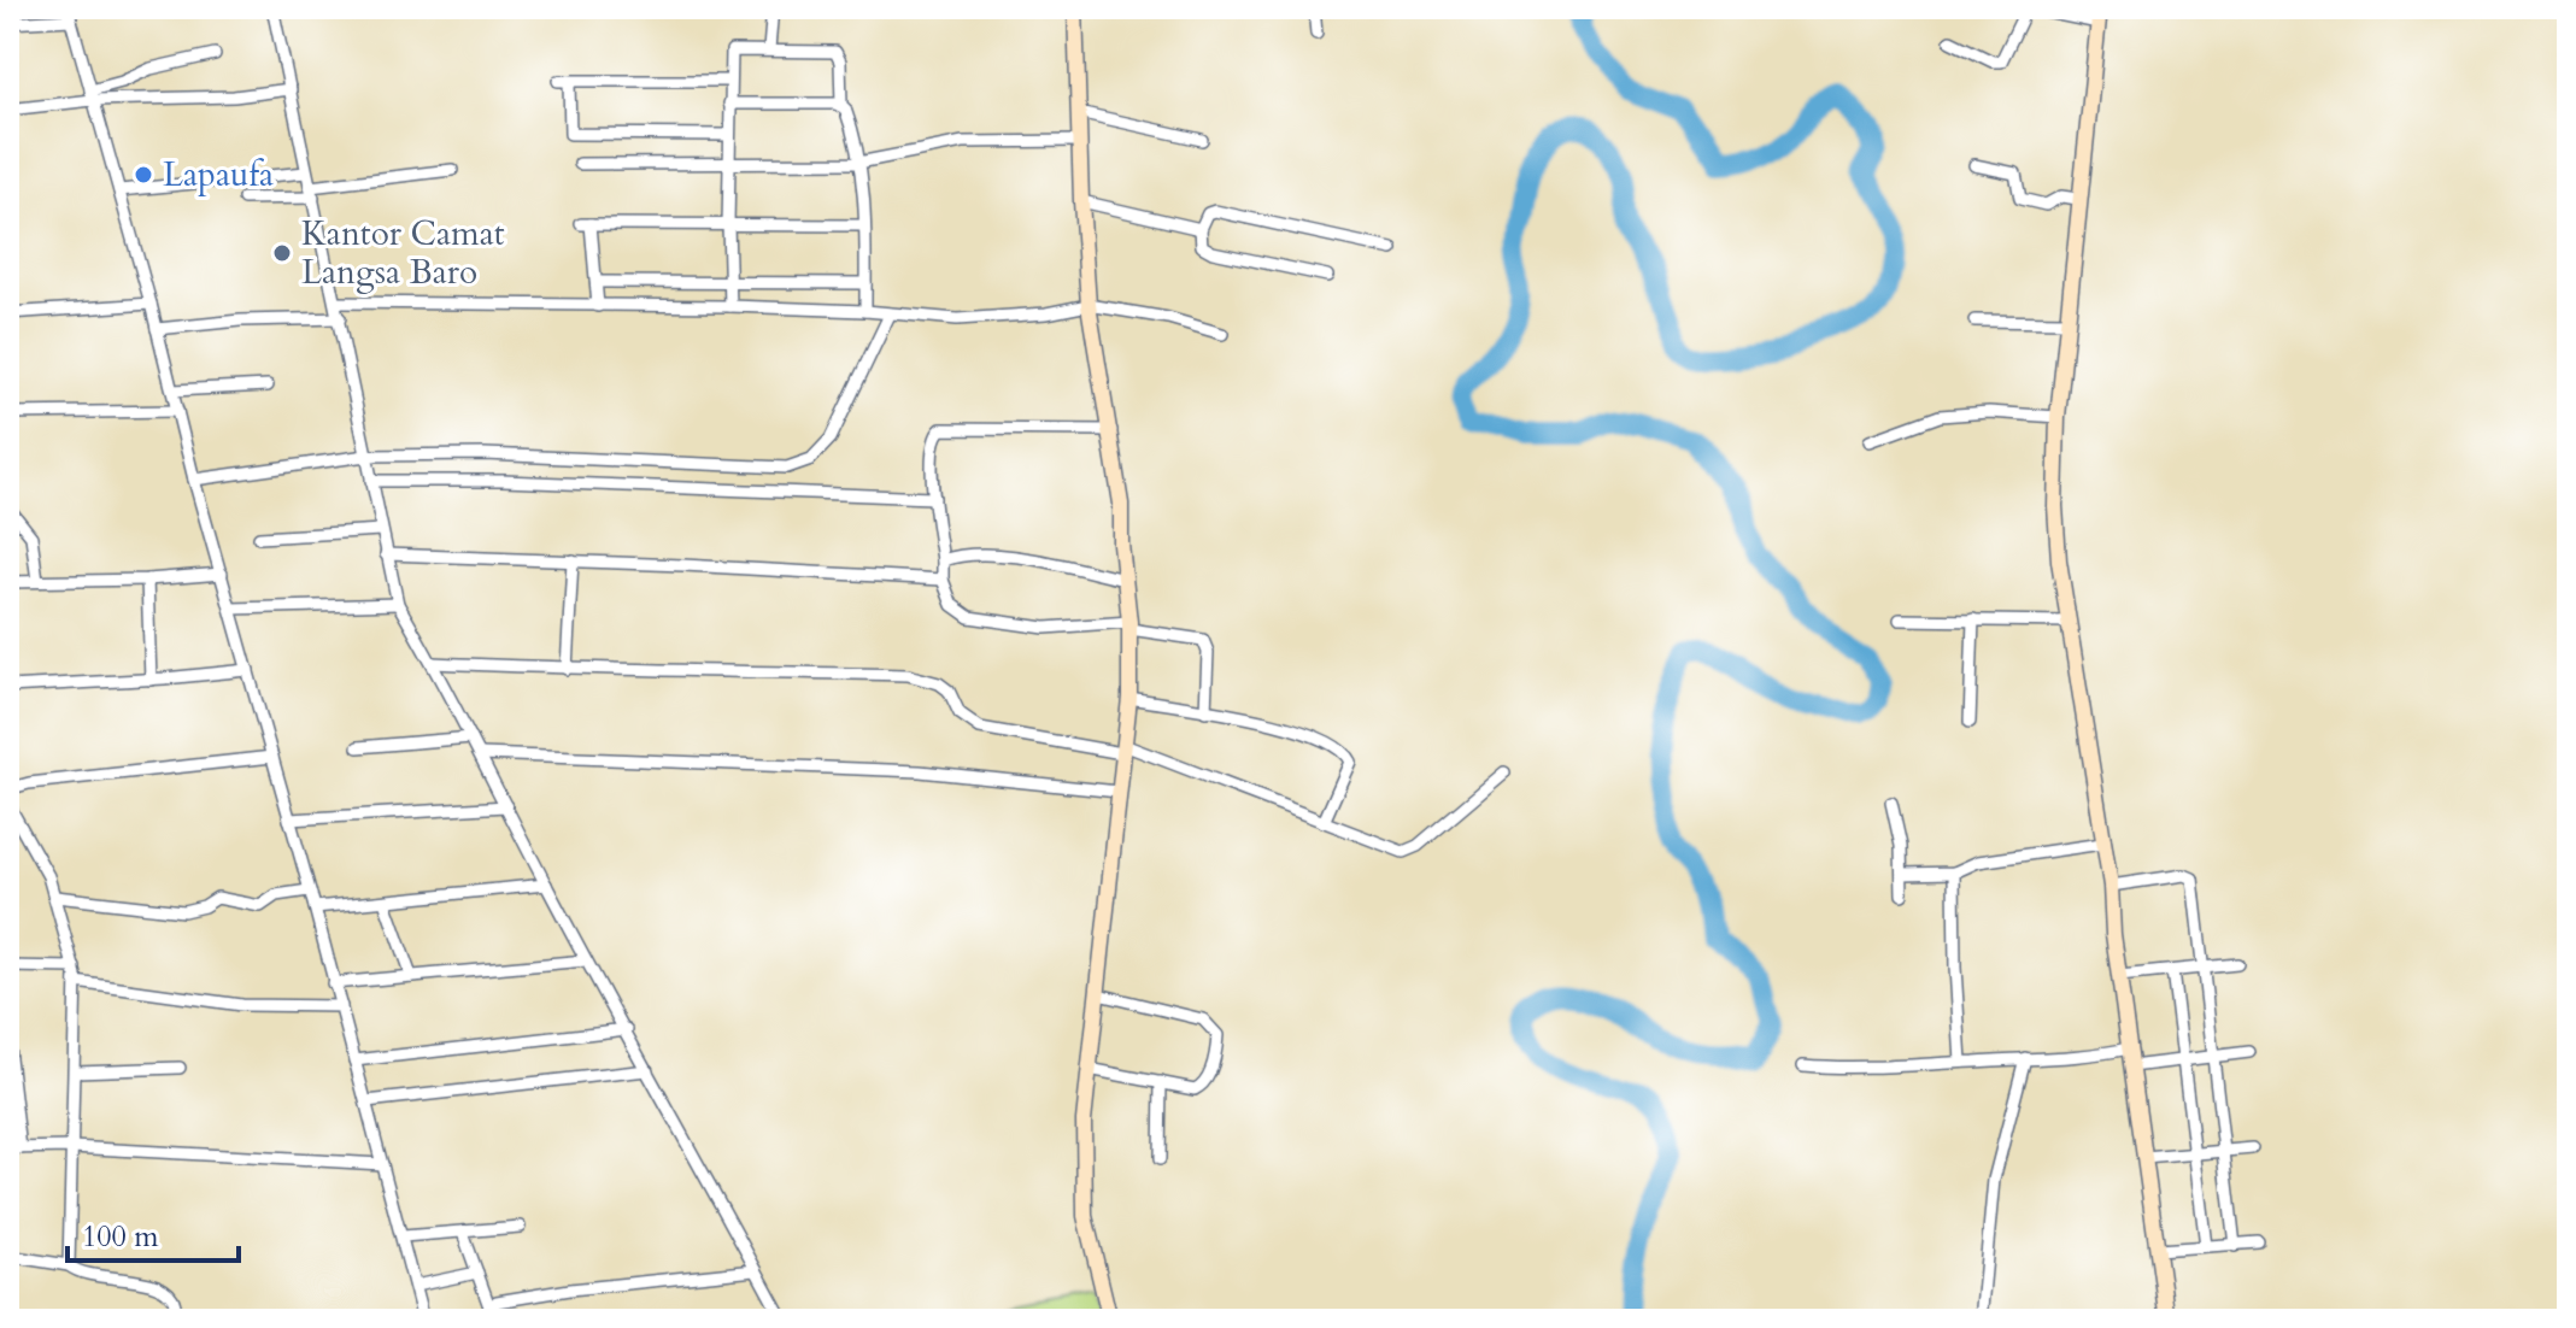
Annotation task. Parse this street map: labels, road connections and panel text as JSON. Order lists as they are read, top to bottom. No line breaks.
{"places":["Lapaufa","Kantor Camat Langsa Baro"],"scale_bar":"100 m"}
